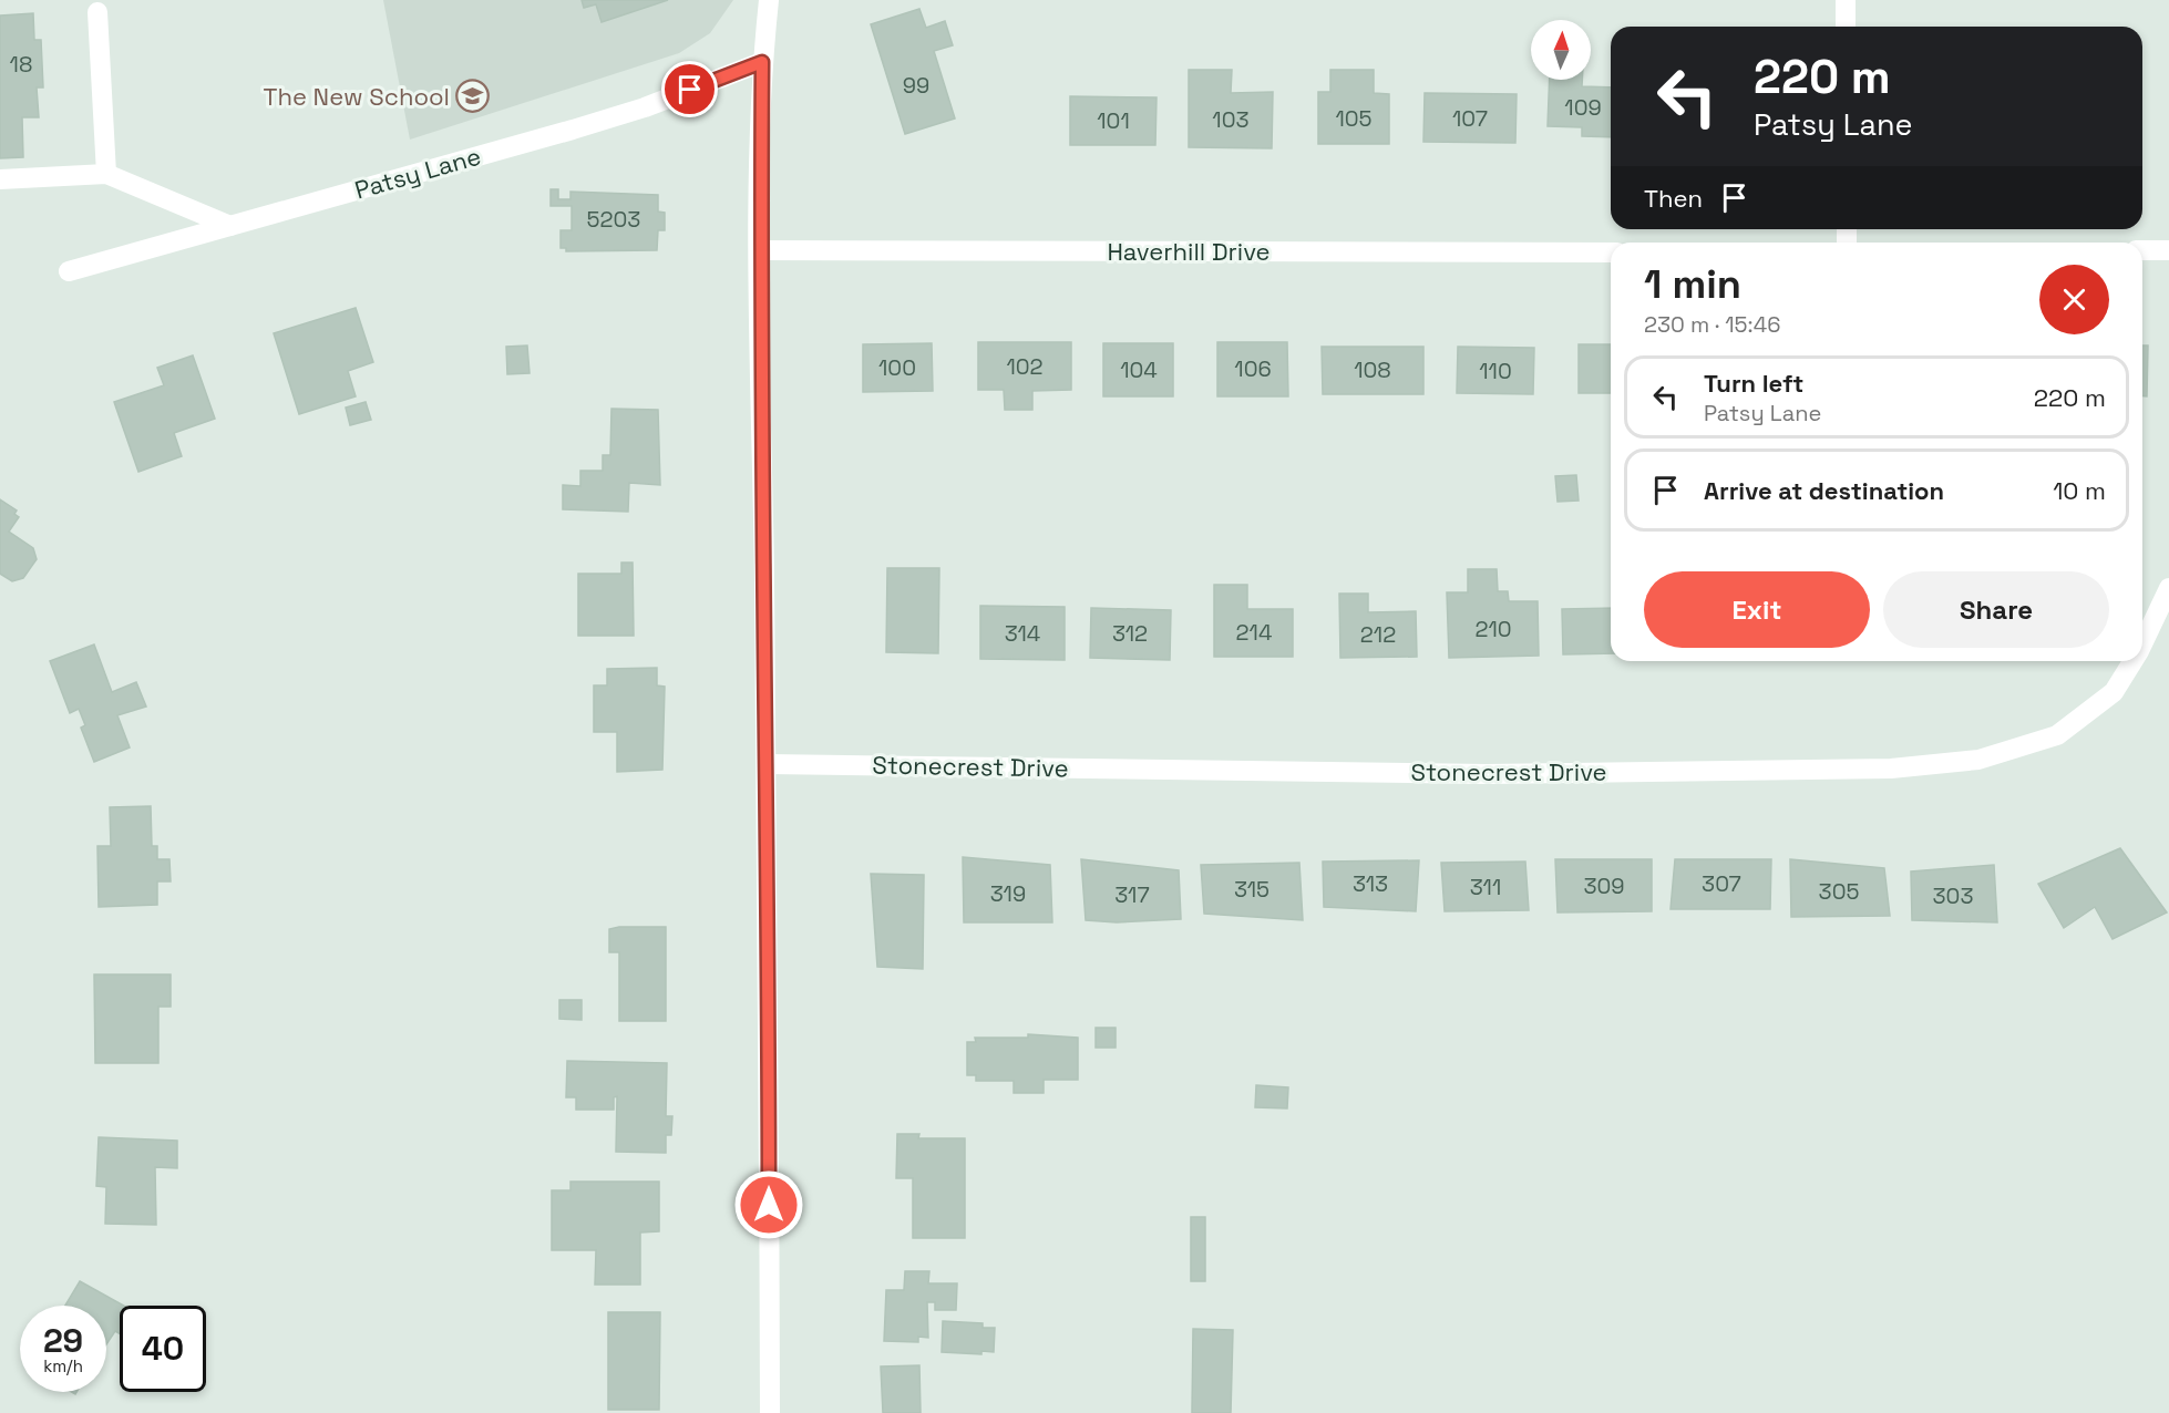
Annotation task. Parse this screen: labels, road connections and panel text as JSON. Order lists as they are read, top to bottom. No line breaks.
{"streets":{"street":["Patsy Lane","Haverhill Drive","Stonecrest Drive"]},"places":{"school or university":["The New School"]},"house_numbers":["18","99","109","105","107","103","101","5203","102","100","106","104","108","110","210","214","314","312","212","313","307","309","311","315","305","319","317","303"],"north":"top","page":{"turn":["220 m","Patsy Lane"],"then":"Then","heading":["1 min","230 m · 15:46"],"list":[{"name":"Turn left","note":"Patsy Lane","value":"220 m"},{"name":"Arrive at destination","value":"10 m"}],"buttons":["Exit","Share"],"speed":"29 km/h","limit":"40"}}
